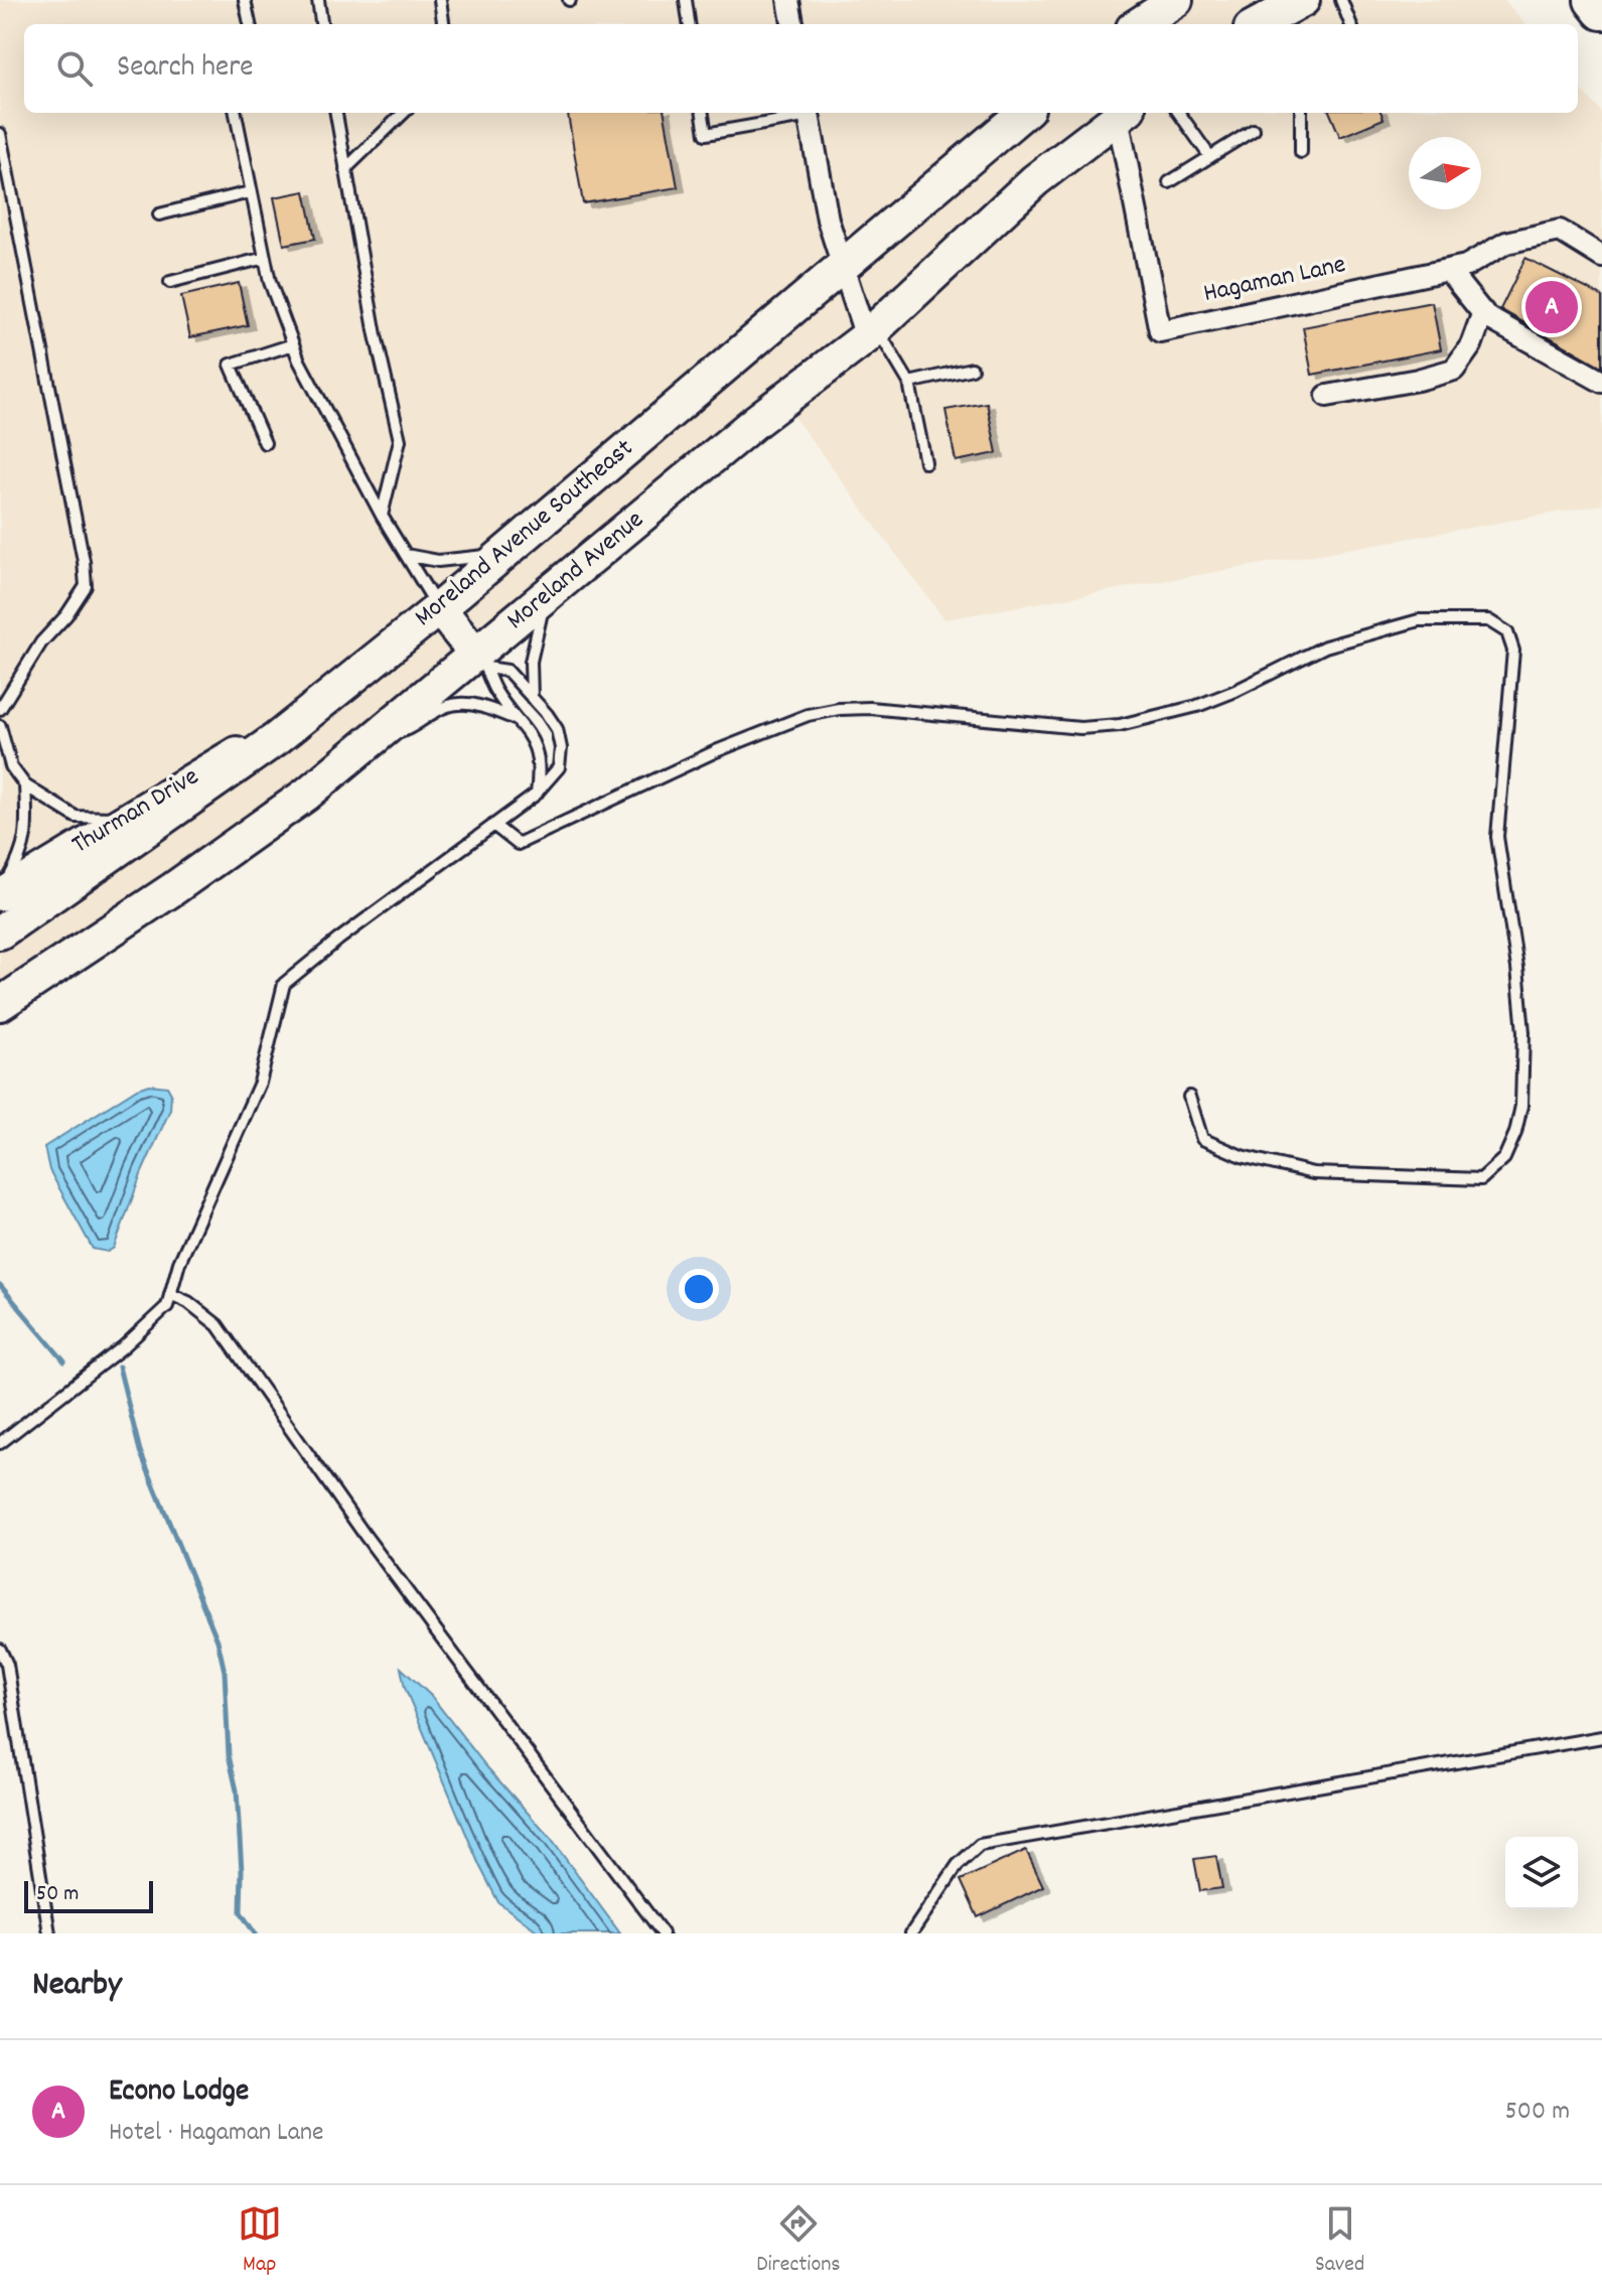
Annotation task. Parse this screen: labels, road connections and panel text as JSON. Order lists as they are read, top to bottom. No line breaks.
{"streets":{"main road":["Moreland Avenue Southeast","Moreland Avenue","Thurman Drive"],"street":["Hagaman Lane"]},"crossings":[["Hagaman Lane","Moreland Avenue"],["Moreland Avenue Southeast","Thurman Drive"]],"scale_bar":"50 m","north":"right","page":{"search":"Search here","pins":"A","scale":"50 m","heading":"Nearby","list":[{"mark":"A","name":"Econo Lodge","note":"Hotel · Hagaman Lane","value":"500 m"}],"nav":["Map","Directions","Saved"]}}
